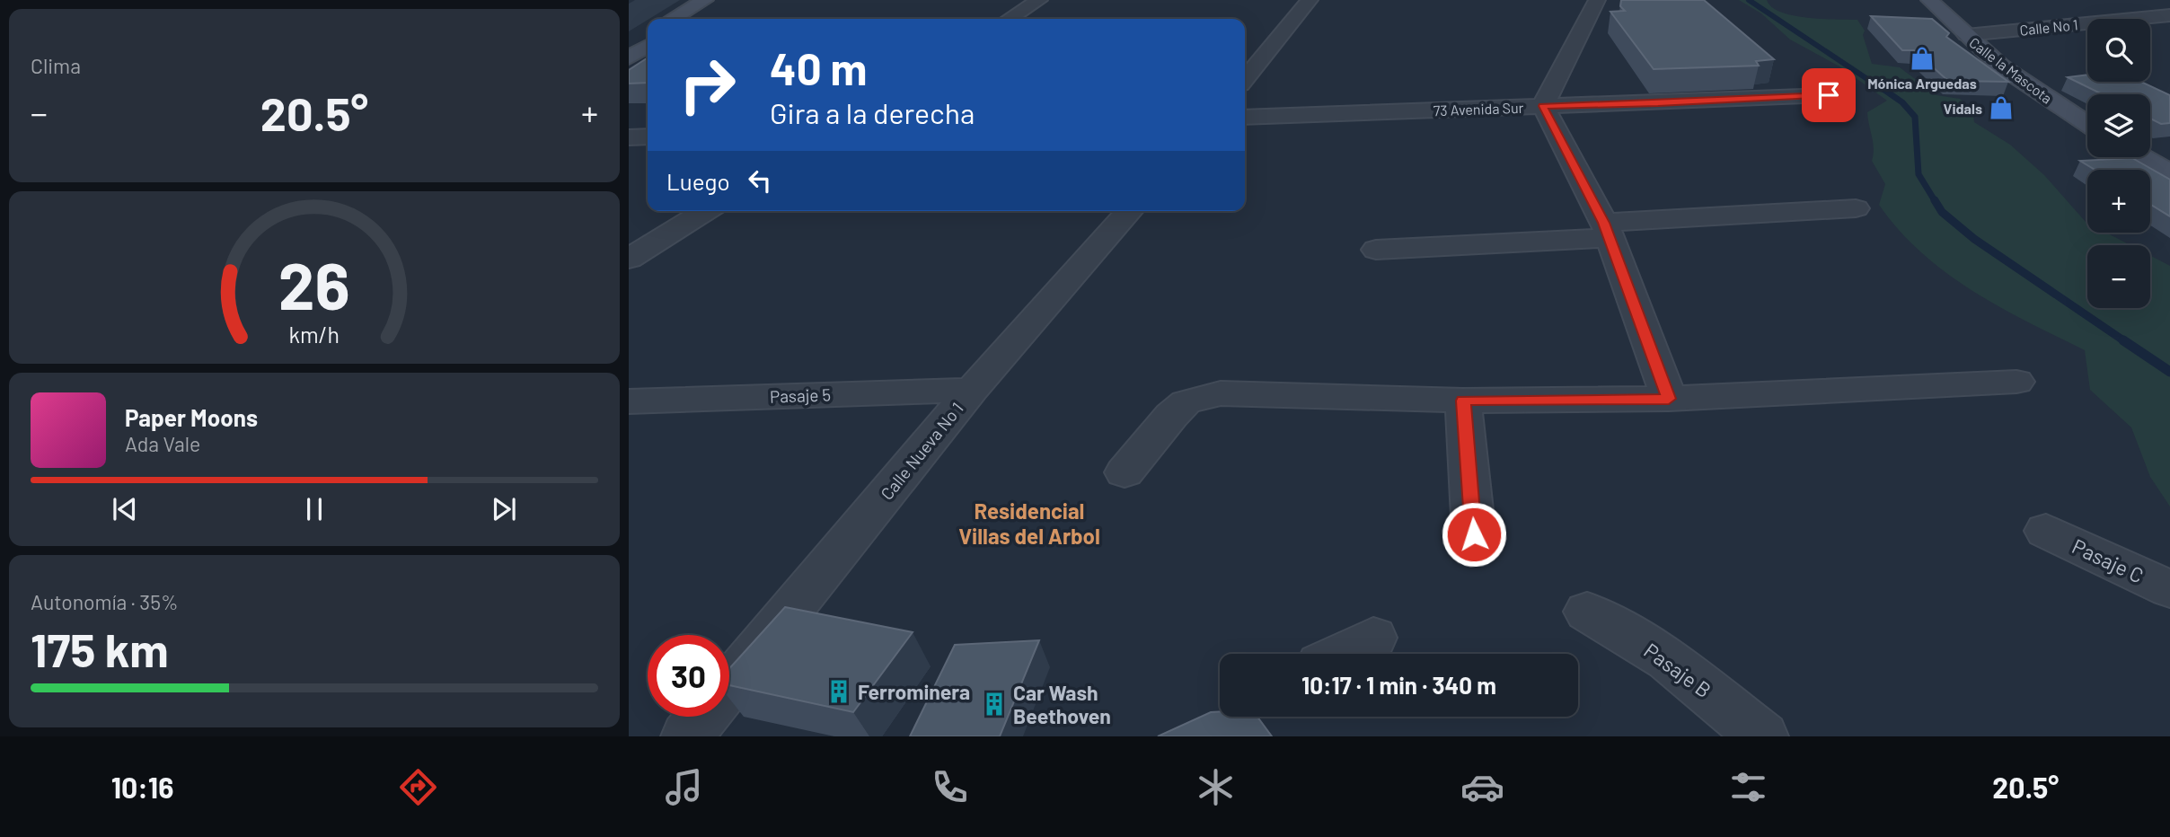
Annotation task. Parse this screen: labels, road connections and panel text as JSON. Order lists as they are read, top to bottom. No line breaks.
{"streets":{"main road":["Calle la Mascota"],"street":["Calle No 1","73 Avenida Sur","Pasaje 5","Calle Nueva No 1","Pasaje C","Pasaje B"]},"crossings":[["Calle No 1","Calle la Mascota"],["Pasaje 5","Calle Nueva No 1"]],"districts":["Residencial Villas del Arbol"],"places":{"shop":["Mónica Arguedas","Vidals"],"building":["Ferrominera","Car Wash Beethoven"]},"page":{"tile":["Clima",["Autonomía · 35%","175 km"]],"map_buttons":["+","−"],"turn":["40 m","Gira a la derecha"],"heat":["−","20.5°","+"],"then":"Luego","song":["Paper Moons","Ada Vale"],"limit":"30","trip":"10:17 · 1 min · 340 m","tabs":["10:16","20.5°"],"gauge":["26","km/h"]}}
